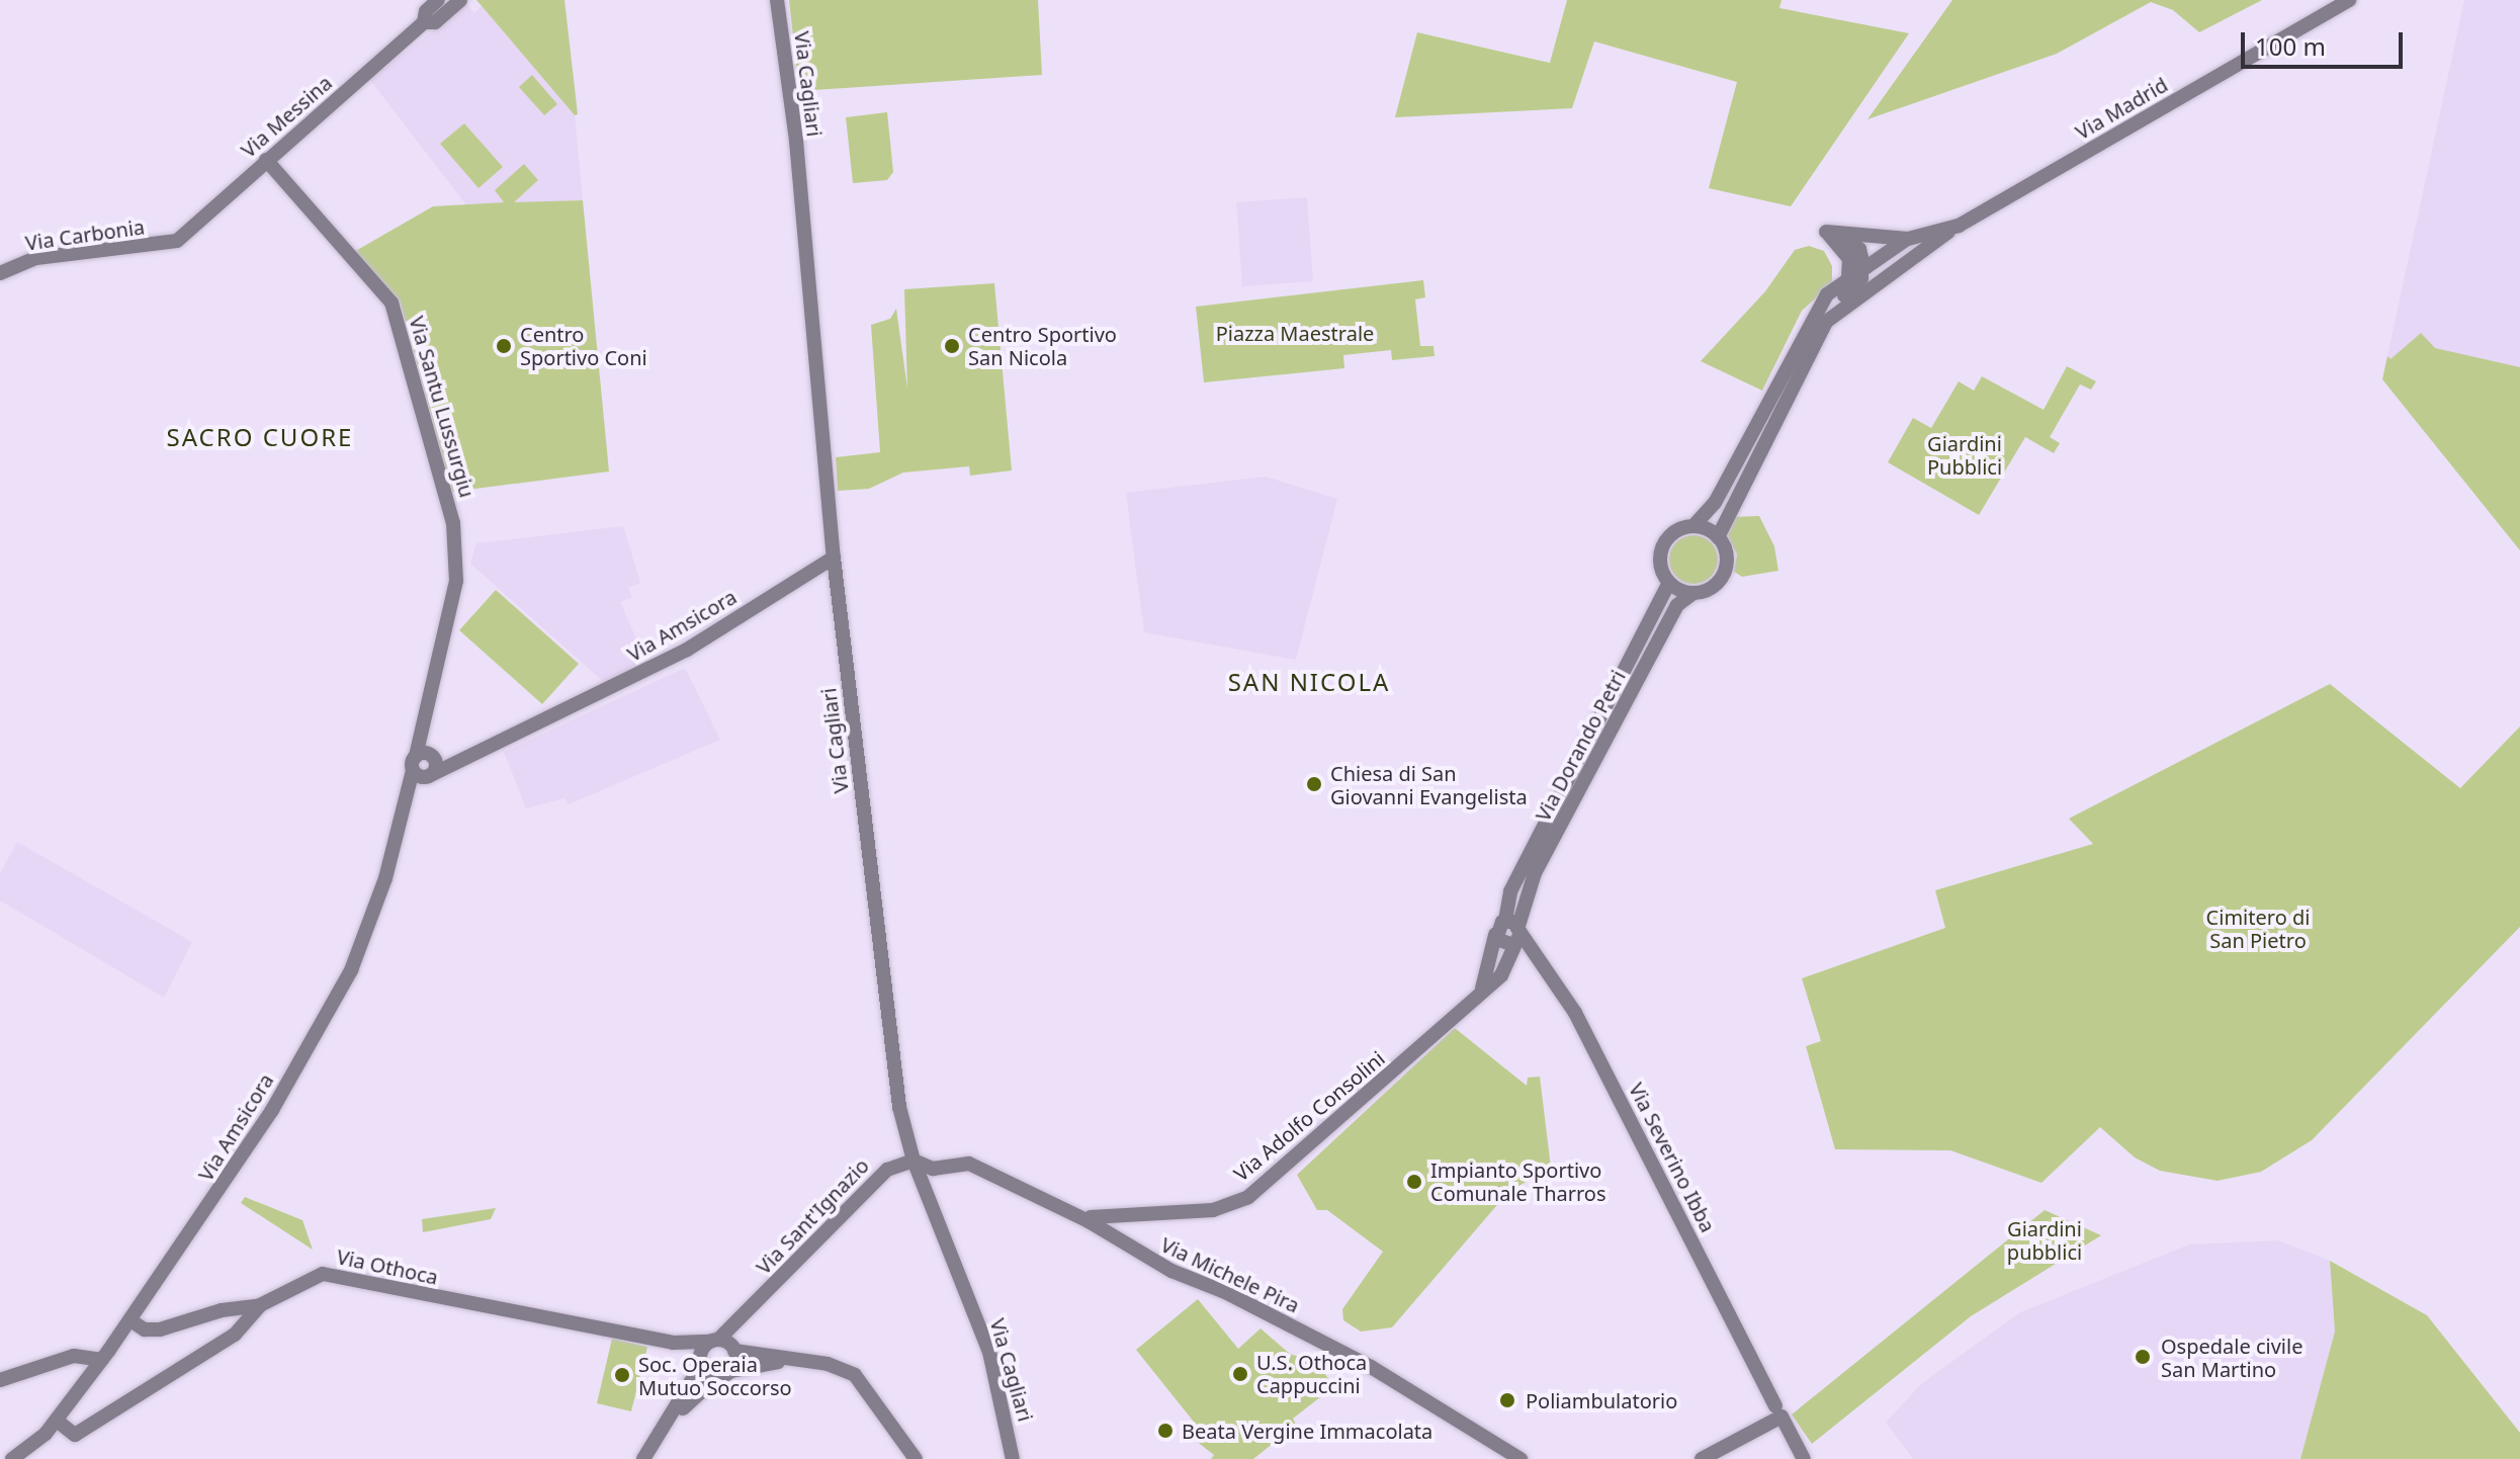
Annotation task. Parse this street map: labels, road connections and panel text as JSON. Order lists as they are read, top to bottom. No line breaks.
{"streets":{"street":["Via Cagliari","Via Madrid","Via Messina","Via Carbonia","Via Santu Lussurgiu","Via Amsicora","Via Dorando Petri","Via Adolfo Consolini","Via Severino Ibba","Via Sant'Ignazio","Via Othoca","Via Michele Pira"]},"crossings":[["Via Cagliari","Via Amsicora"],["Via Cagliari","Via Sant'Ignazio"],["Via Cagliari","Via Michele Pira"],["Via Messina","Via Carbonia"],["Via Messina","Via Santu Lussurgiu"],["Via Santu Lussurgiu","Via Amsicora"],["Via Amsicora","Via Othoca"],["Via Dorando Petri","Via Adolfo Consolini"],["Via Dorando Petri","Via Severino Ibba"],["Via Adolfo Consolini","Via Severino Ibba"],["Via Adolfo Consolini","Via Michele Pira"],["Via Sant'Ignazio","Via Othoca"],["Via Sant'Ignazio","Via Michele Pira"]],"districts":["SACRO CUORE","SAN NICOLA"],"parks":["Piazza Maestrale","Giardini Pubblici","Cimitero di San Pietro","Giardini pubblici"],"places":["Centro Sportivo Coni","Centro Sportivo San Nicola","Chiesa di San Giovanni Evangelista","Impianto Sportivo Comunale Tharros","Ospedale civile San Martino","U.S. Othoca Cappuccini","Soc. Operaia Mutuo Soccorso","Poliambulatorio","Beata Vergine Immacolata"],"scale_bar":"100 m"}
